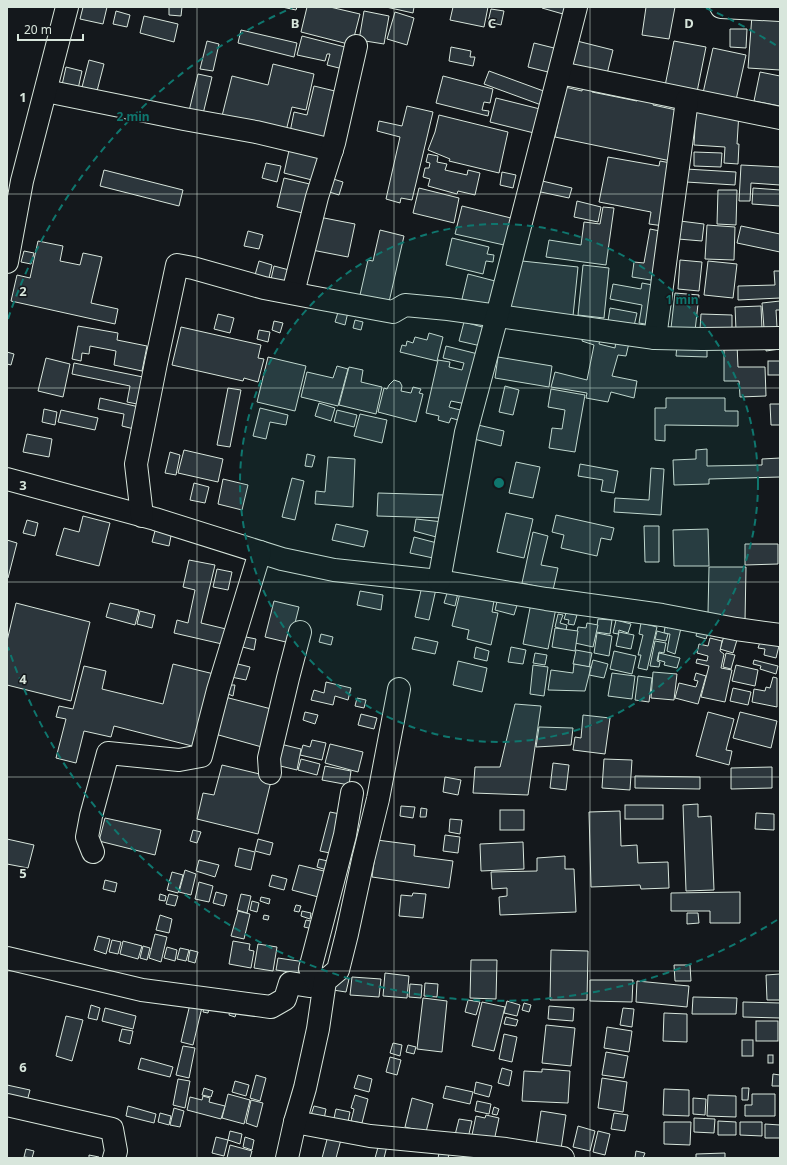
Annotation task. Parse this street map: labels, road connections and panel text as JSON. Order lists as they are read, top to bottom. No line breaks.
{"scale_bar":"20 m","grid":{"columns":["B","C","D"],"rows":["1","2","3","4","5","6"]},"rings":["2 min","1 min"]}
